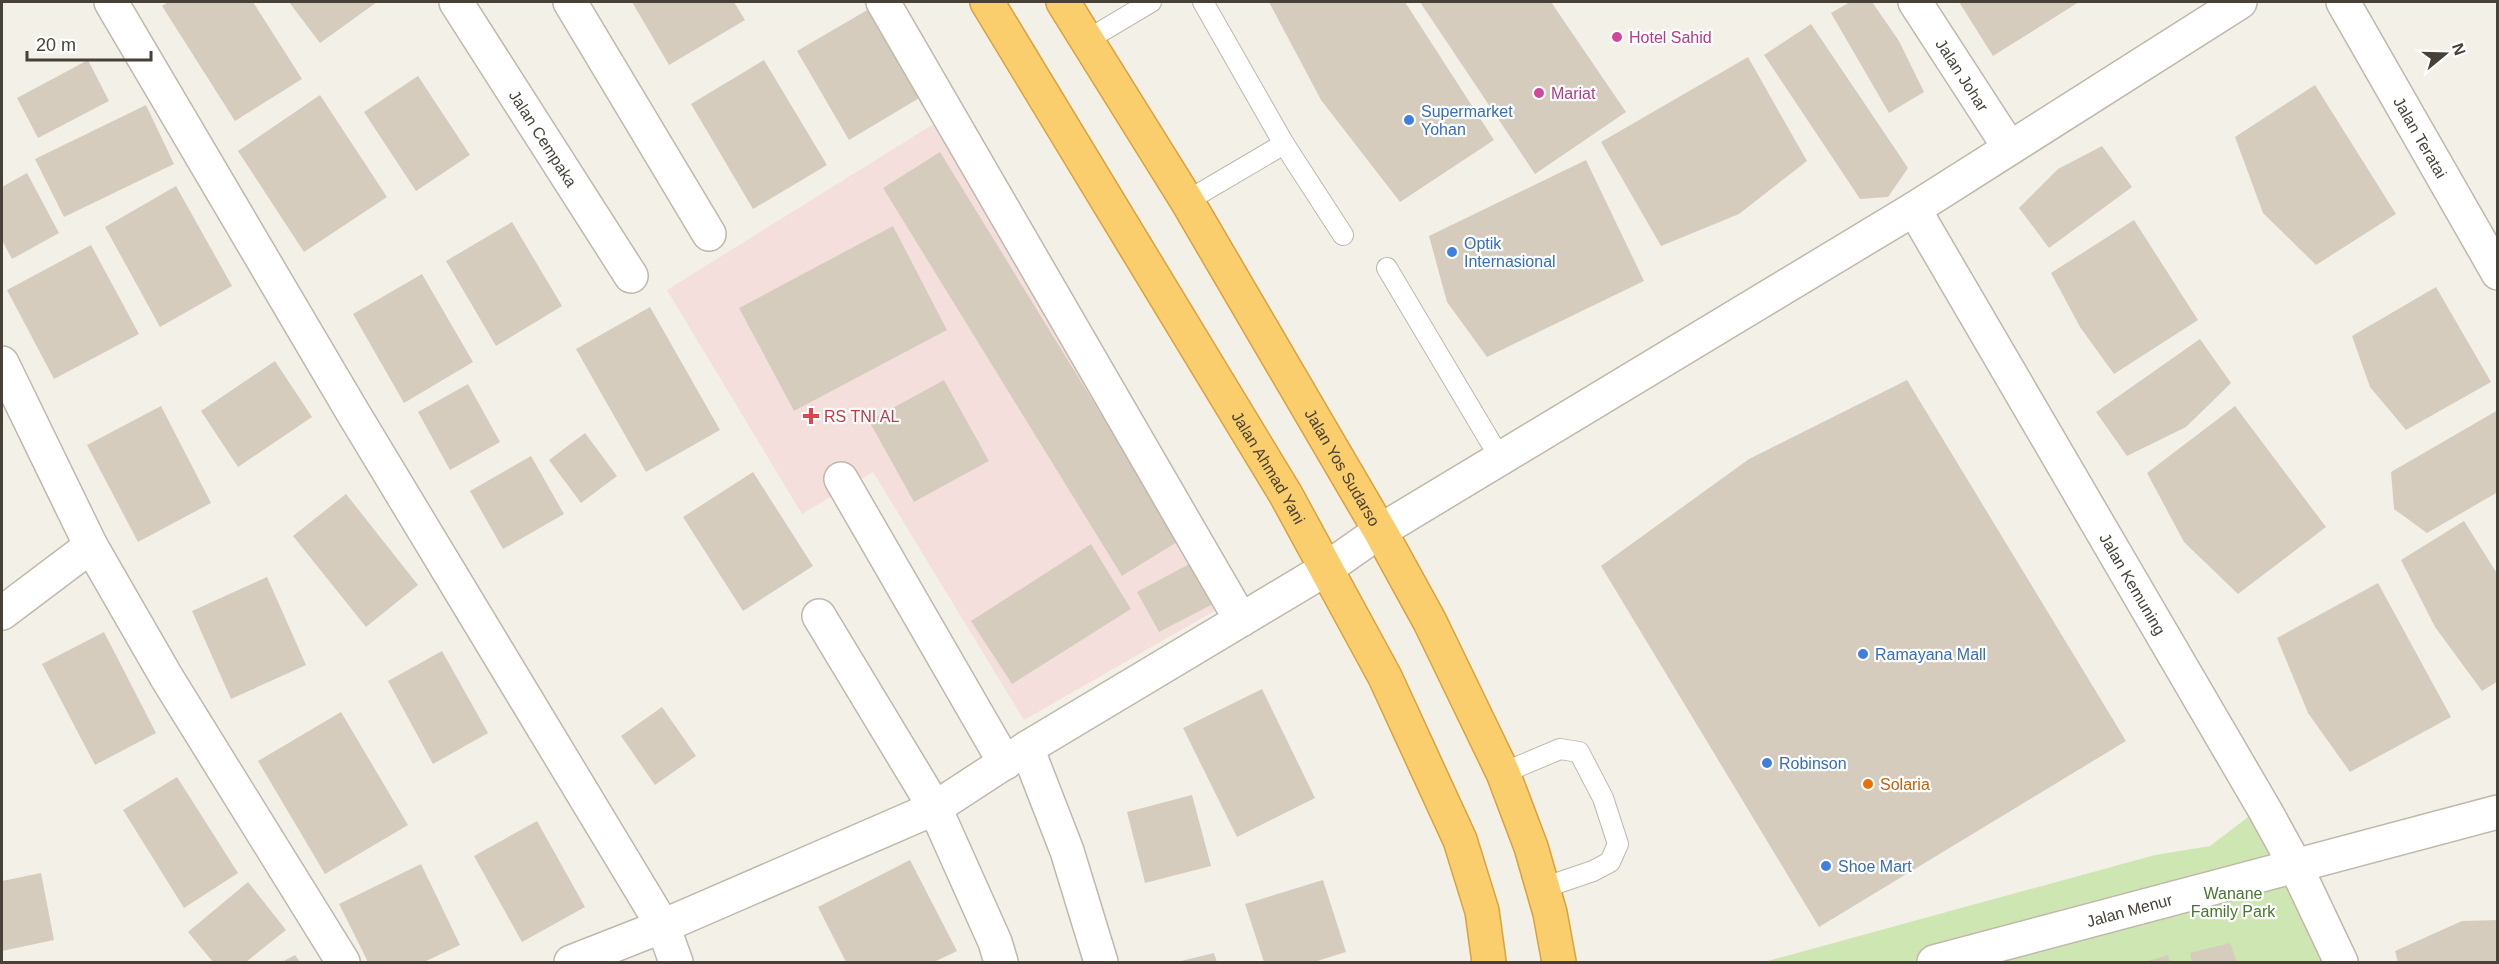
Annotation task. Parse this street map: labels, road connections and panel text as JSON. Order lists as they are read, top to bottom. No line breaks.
{"streets":{"highway":["Jalan Yos Sudarso","Jalan Ahmad Yani"],"street":["Jalan Johar","Jalan Teratai","Jalan Cempaka","Jalan Kemuning","Jalan Menur"]},"crossings":[["Jalan Kemuning","Jalan Menur"]],"parks":["Wanane Family Park"],"places":{"other":["Hotel Sahid","Mariat","Supermarket Yohan","Optik Internasional","Ramayana Mall","Robinson","Solaria","Shoe Mart"],"health":["RS TNI AL"]},"scale_bar":"20 m","north":"right"}
